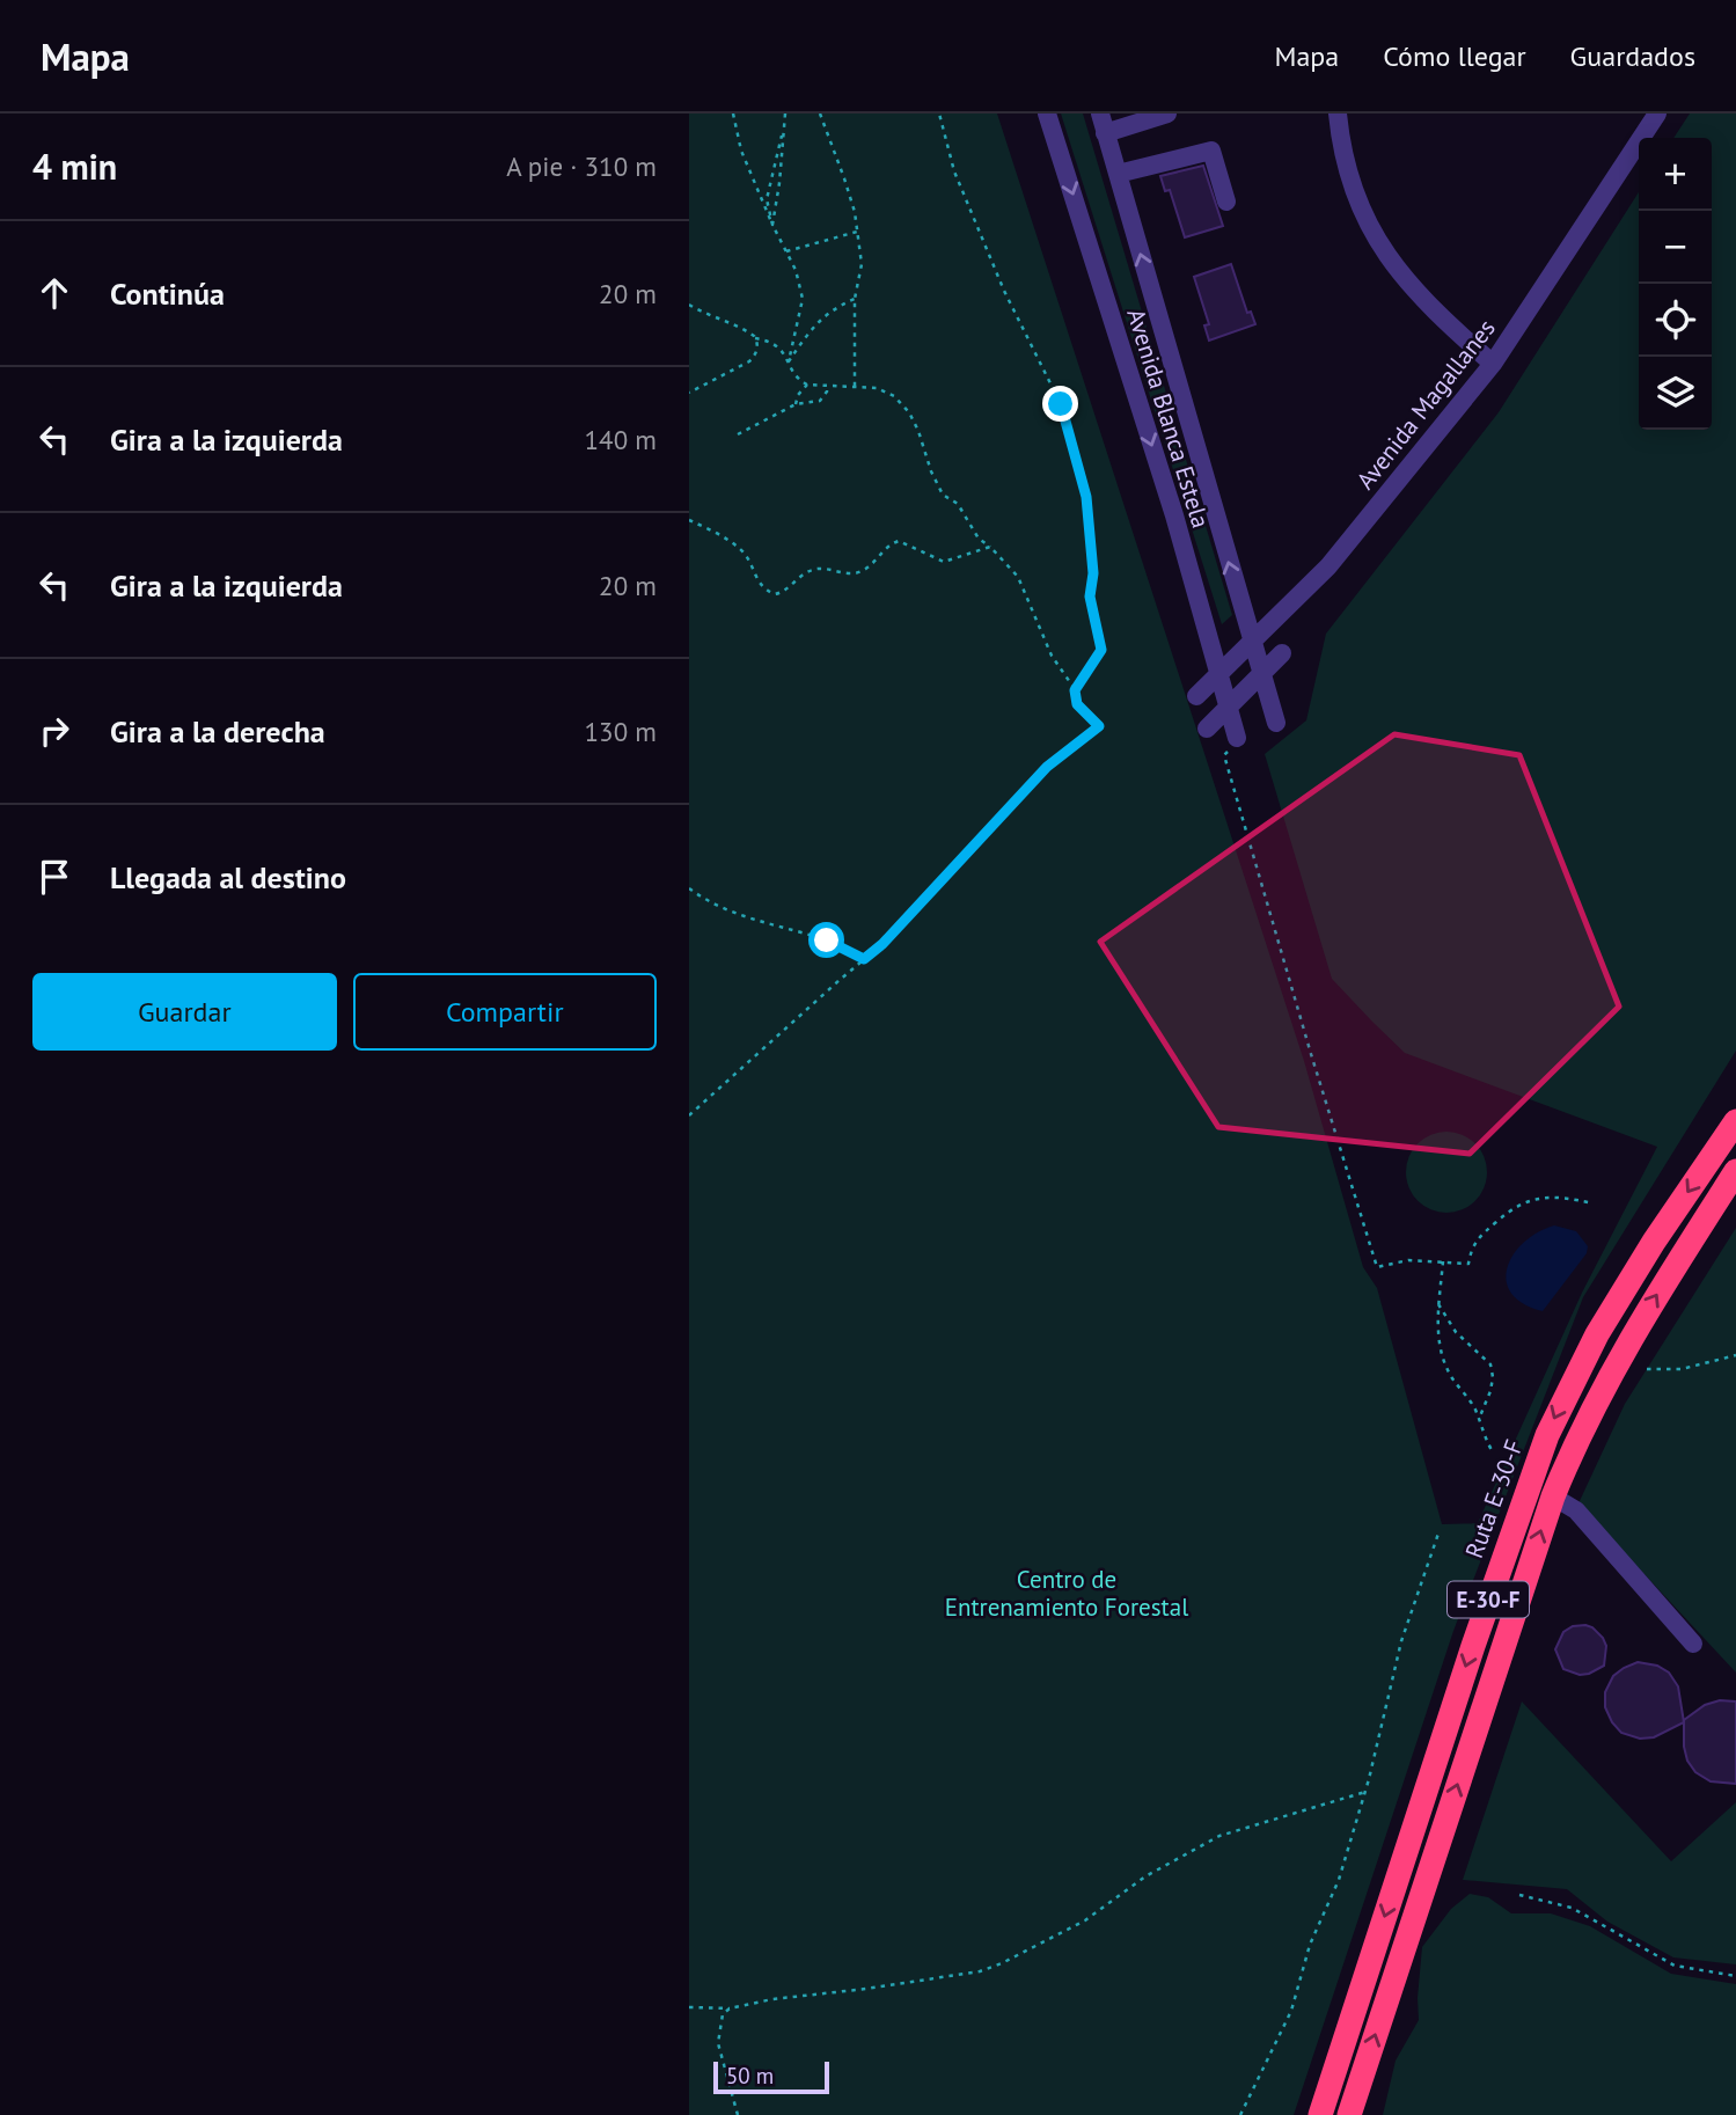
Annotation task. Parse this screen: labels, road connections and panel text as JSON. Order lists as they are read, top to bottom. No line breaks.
{"streets":{"highway":["Ruta E-30-F","E-30-F"],"street":["Avenida Magallanes","Avenida Blanca Estela"]},"crossings":[["Avenida Magallanes","Avenida Blanca Estela"]],"parks":["Centro de Entrenamiento Forestal"],"scale_bar":"50 m","page":{"header":"Mapa","nav":["Mapa","Cómo llegar","Guardados"],"heading":["4 min","A pie · 310 m"],"map_buttons":["+","−"],"list":[["Continúa","20 m"],["Gira a la izquierda","140 m"],["Gira a la izquierda","20 m"],["Gira a la derecha","130 m"],"Llegada al destino"],"buttons":["Guardar","Compartir"],"scale":"50 m"}}
